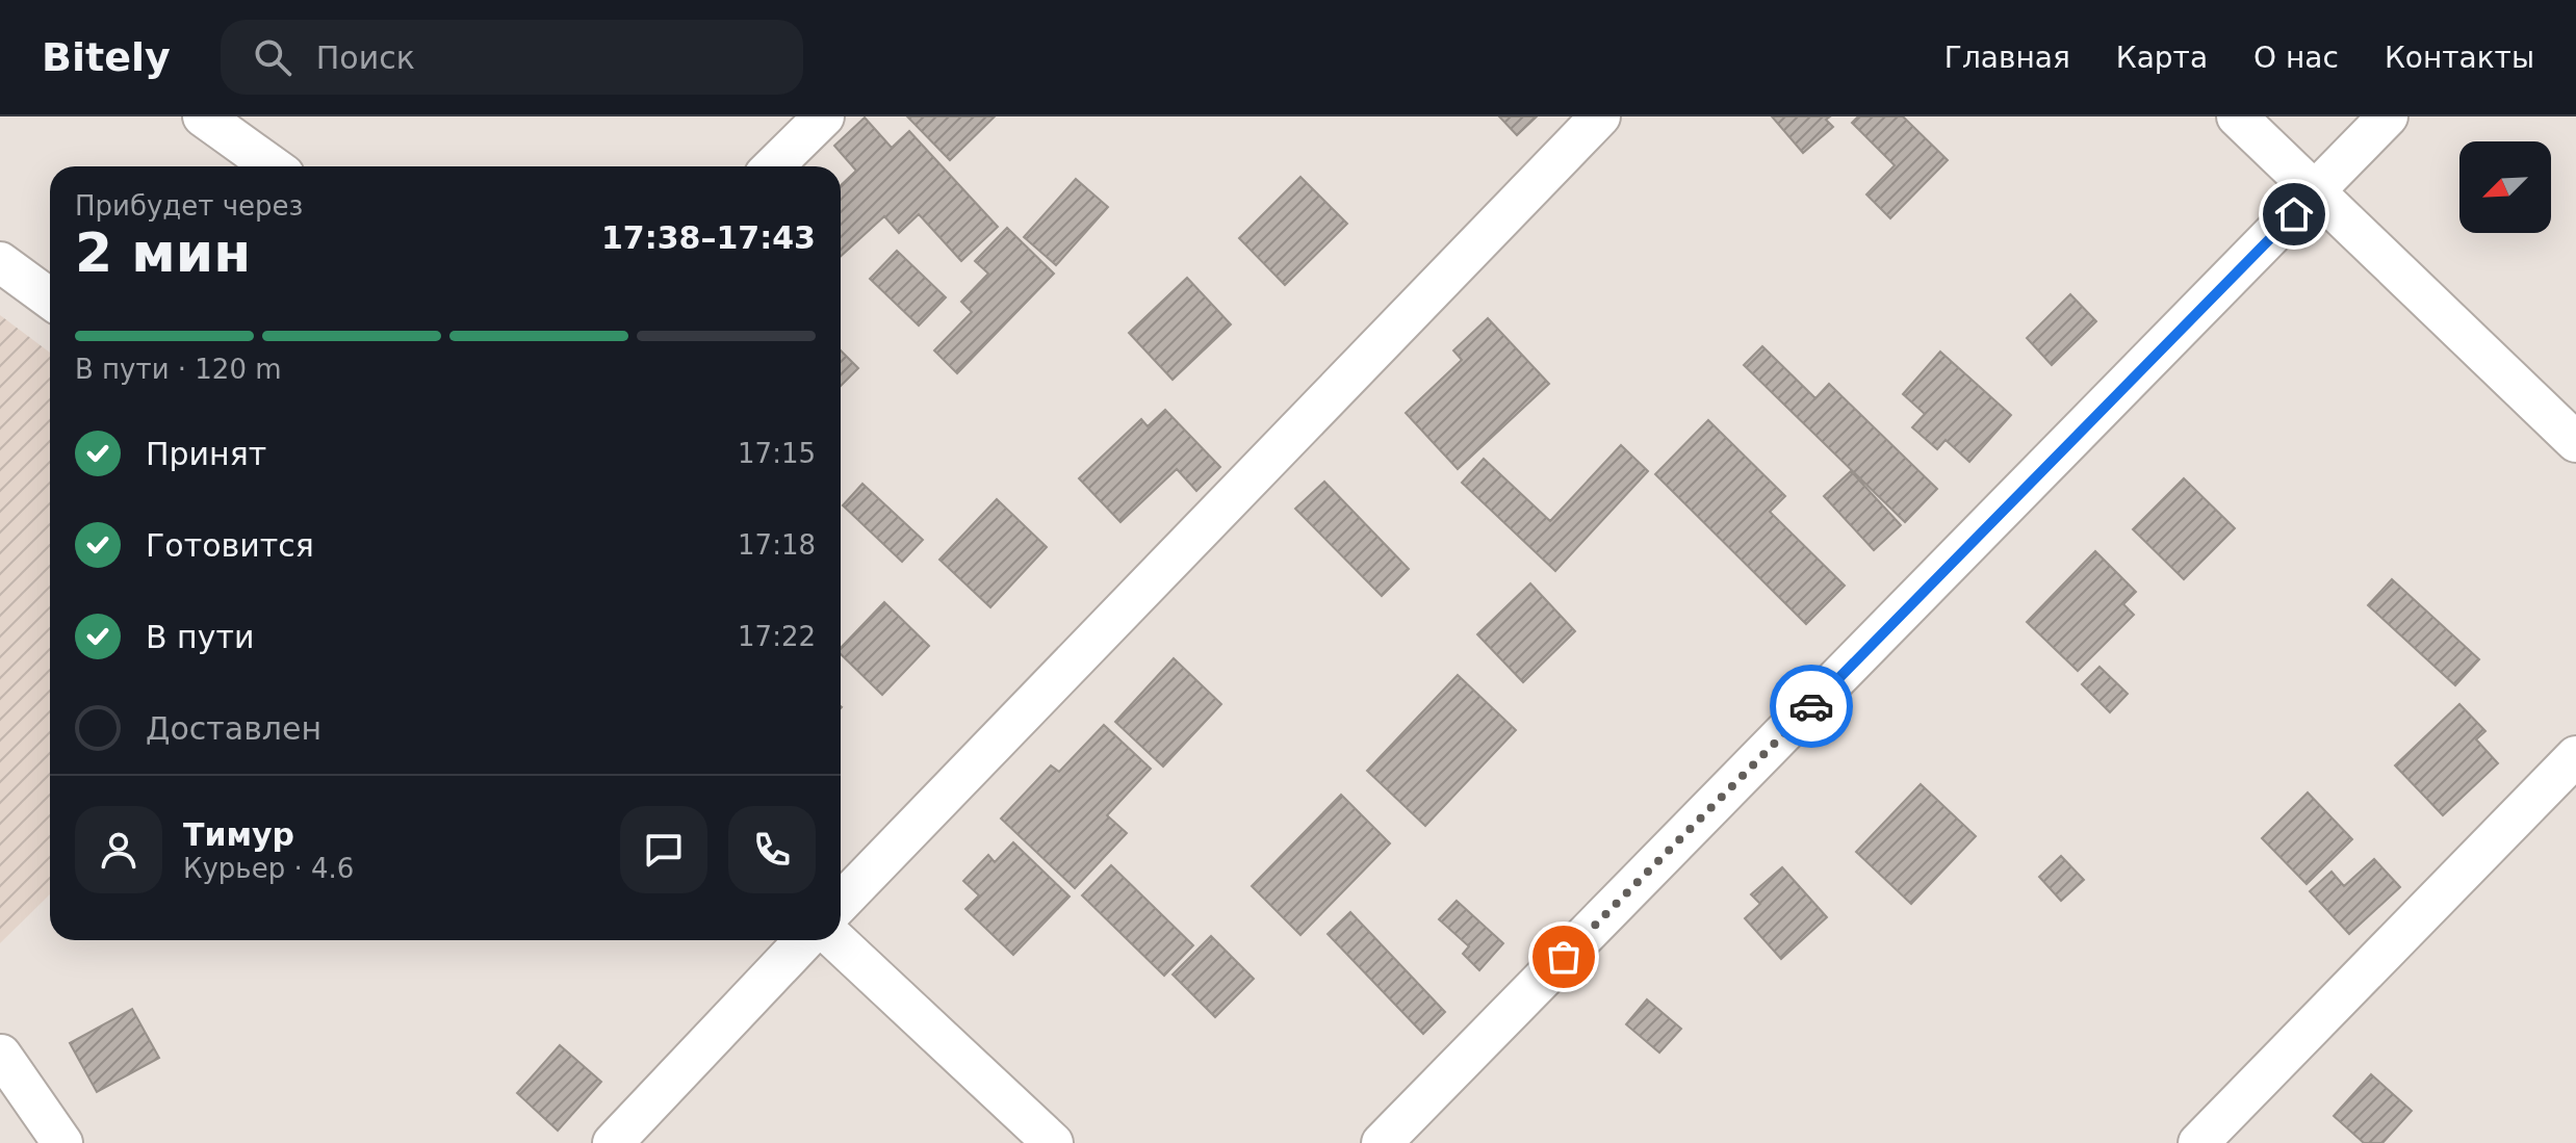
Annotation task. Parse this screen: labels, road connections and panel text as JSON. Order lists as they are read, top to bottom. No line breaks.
{"north":"bottom left","page":{"header":"Bitely","search":"Поиск","nav":["Главная","Карта","О нас","Контакты"],"heading":["2 мин","Прибудет через","17:38–17:43"],"panel":["Тимур","Курьер · 4.6"],"bar":"В пути · 120 m","list":[["Принят","17:15"],["Готовится","17:18"],["В пути","17:22"],"Доставлен"]}}
